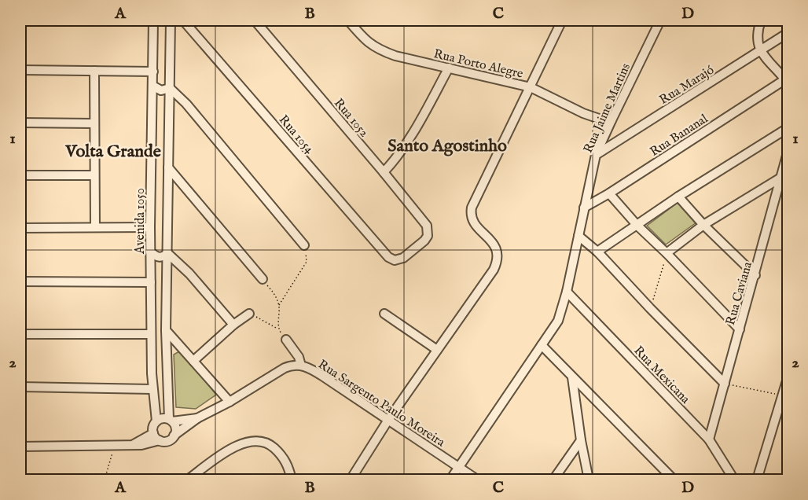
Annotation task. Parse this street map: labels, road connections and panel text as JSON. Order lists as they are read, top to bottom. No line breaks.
{"streets":{"street":["Rua Porto Alegre","Rua Marajó","Rua Jaime Martins","Rua 1052","Rua 1054","Rua Bananal","Avenida 1050","Rua Caviana","Rua Mexicana","Rua Sargento Paulo Moreira"]},"crossings":[["Rua Porto Alegre","Rua Jaime Martins"],["Rua Marajó","Rua Jaime Martins"],["Rua Jaime Martins","Rua Bananal"],["Rua Jaime Martins","Rua Mexicana"],["Rua Jaime Martins","Rua Sargento Paulo Moreira"],["Rua 1052","Rua 1054"],["Avenida 1050","Rua Sargento Paulo Moreira"],["Rua Caviana","Rua Mexicana"]],"districts":["Santo Agostinho","Volta Grande"],"grid":{"columns":["A","B","C","D"],"rows":["1","2"]}}
